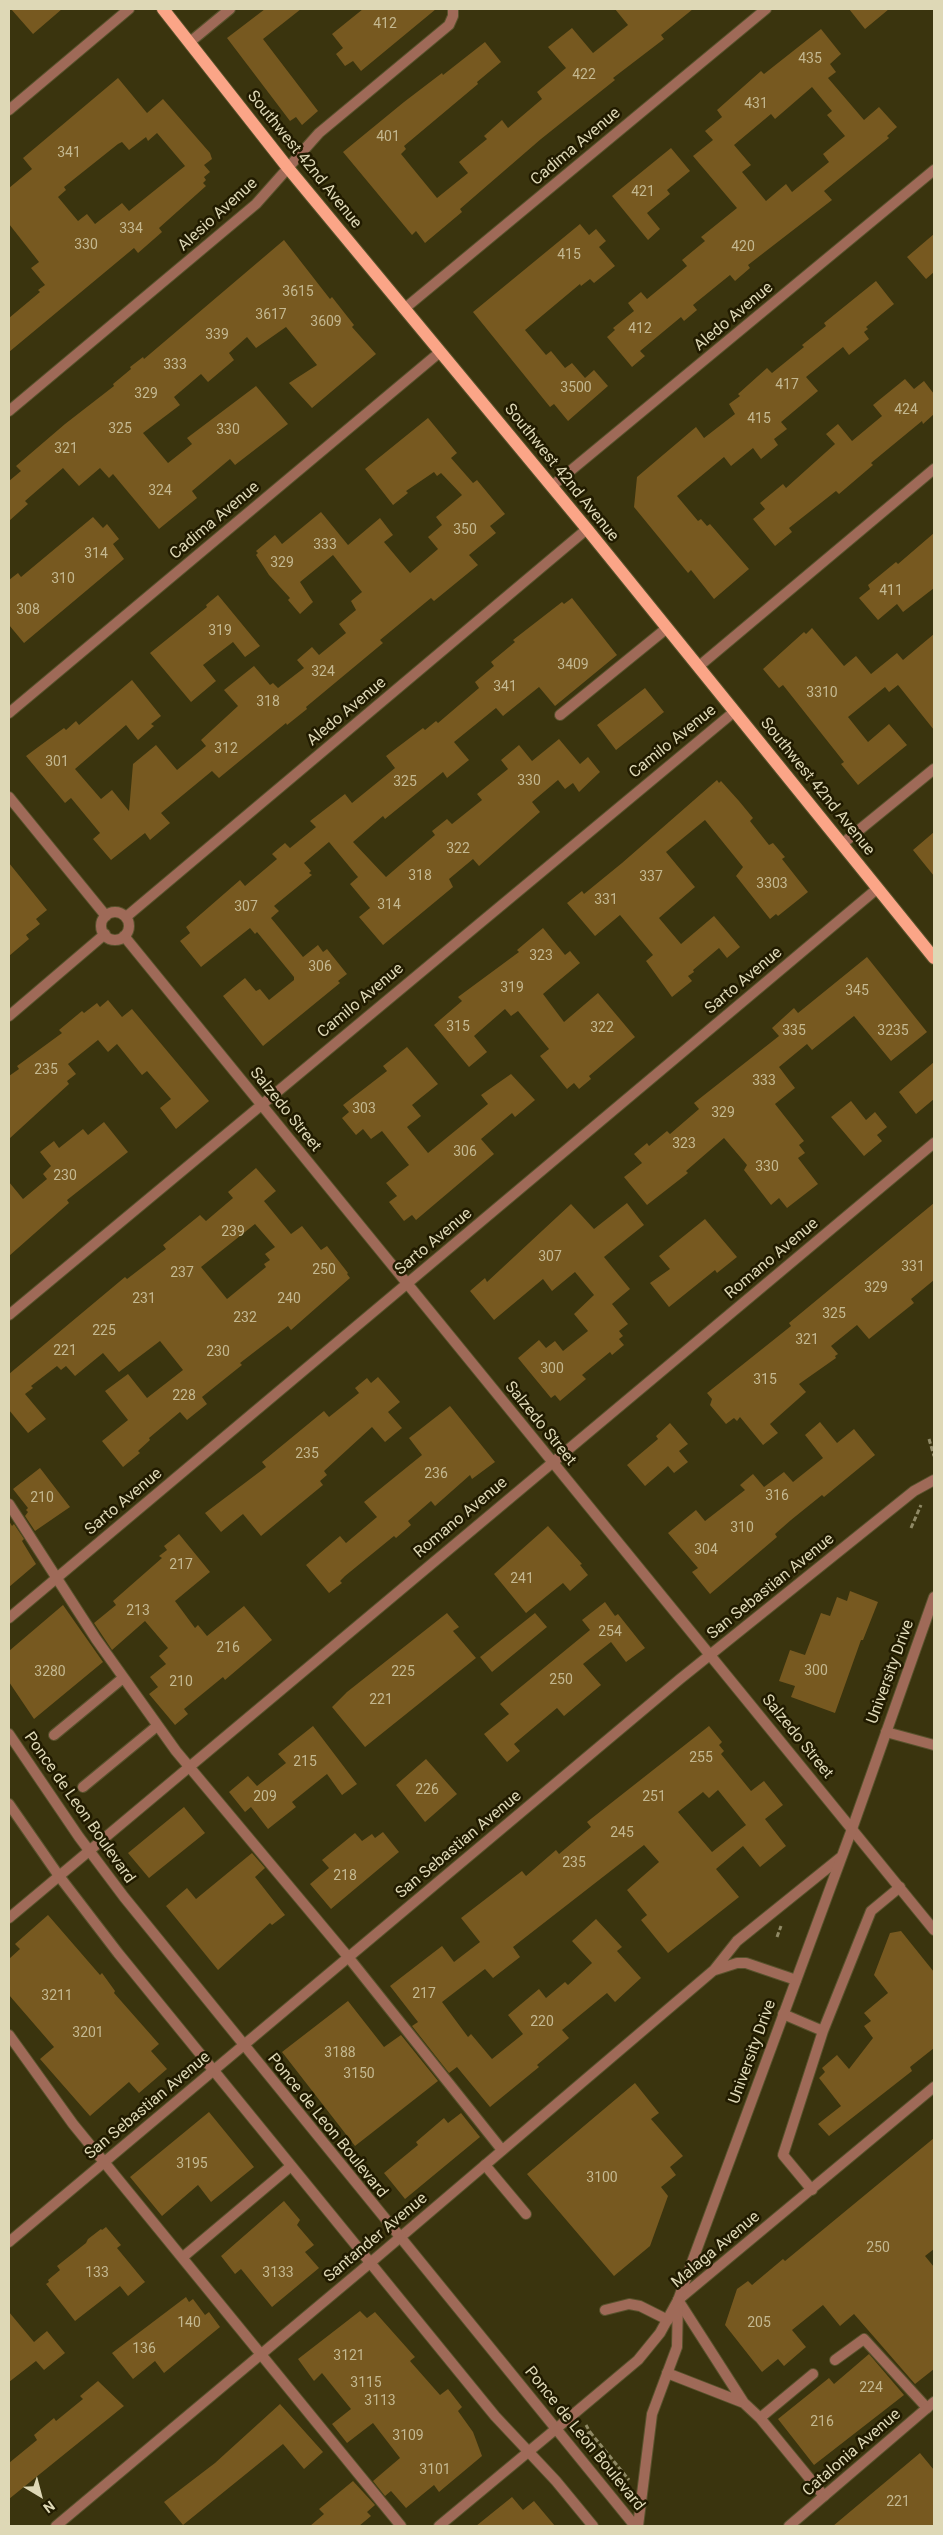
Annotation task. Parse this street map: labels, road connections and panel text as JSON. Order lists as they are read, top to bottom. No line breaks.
{"streets":{"main road":["Southwest 42nd Avenue"],"street":["Cadima Avenue","Alesio Avenue","Aledo Avenue","Camilo Avenue","Sarto Avenue","Salzedo Street","Romano Avenue","San Sebastian Avenue","University Drive","Ponce de Leon Boulevard","Santander Avenue","Malaga Avenue","Catalonia Avenue"]},"crossings":[["Cadima Avenue","Southwest 42nd Avenue"],["Southwest 42nd Avenue","Alesio Avenue"],["Southwest 42nd Avenue","Aledo Avenue"],["Southwest 42nd Avenue","Camilo Avenue"],["Southwest 42nd Avenue","Sarto Avenue"],["Aledo Avenue","Salzedo Street"],["Camilo Avenue","Salzedo Street"],["Sarto Avenue","Salzedo Street"],["Salzedo Street","Romano Avenue"],["Salzedo Street","San Sebastian Avenue"],["Salzedo Street","University Drive"],["Romano Avenue","Ponce de Leon Boulevard"],["San Sebastian Avenue","Ponce de Leon Boulevard"],["University Drive","Ponce de Leon Boulevard"],["University Drive","Santander Avenue"],["University Drive","Malaga Avenue"],["Ponce de Leon Boulevard","Santander Avenue"],["Ponce de Leon Boulevard","Malaga Avenue"]],"house_numbers":["412","435","422","431","401","341","421","334","330","420","415","3615","3617","3609","412","339","333","417","3500","329","424","415","325","330","321","324","350","333","314","329","310","411","308","319","3409","324","341","3310","318","312","301","330","325","322","318","337","3303","331","314","307","323","306","319","345","315","322","335","3235","235","333","303","329","323","306","330","230","239","307","331","250","237","329","231","240","325","232","225","321","221","230","300","315","228","235","236","316","210","310","304","217","241","213","254","216","300","3280","225","250","210","221","255","215","226","209","251","245","235","218","217","3211","220","3201","3188","3150","3195","3100","250","133","3133","140","205","136","3121","3115","224","3113","216","3109","3101","221"],"north":"bottom right"}
